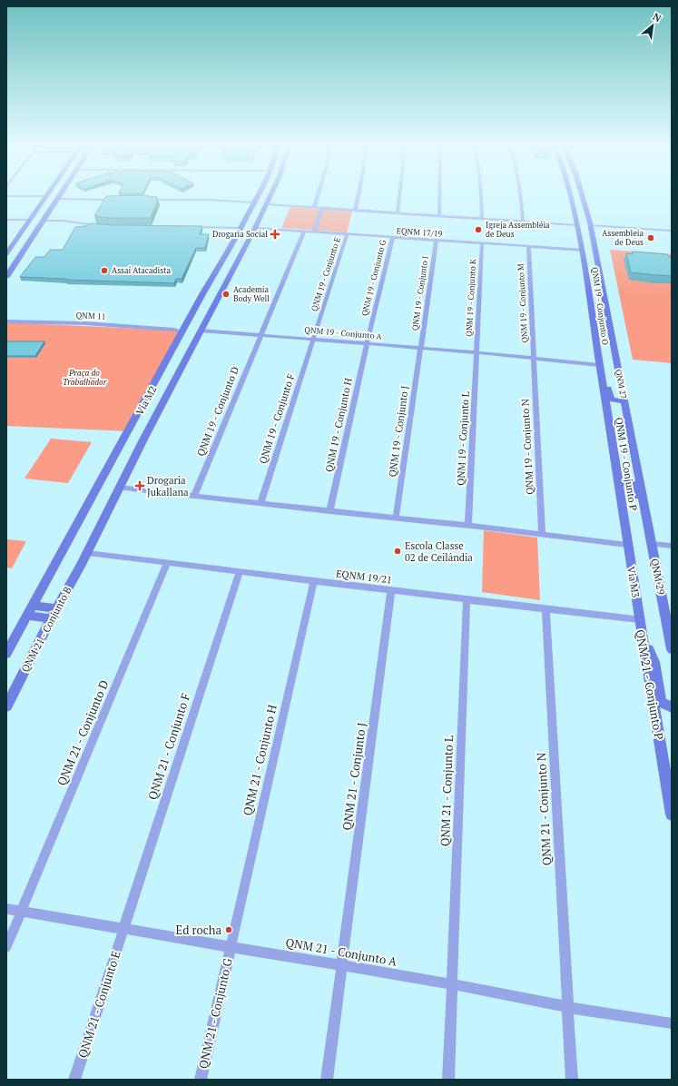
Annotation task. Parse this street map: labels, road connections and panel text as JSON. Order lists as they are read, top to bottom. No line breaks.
{"streets":{"main road":["QNM 19 - Conjunto O","QNM 27","Via M2","QNM 19 - Conjunto P","QNM 29","Via M3","QNM 21 - Conjunto B","QNM 21 - Conjunto P"],"street":["EQNM 17/19","QNM 19 - Conjunto E","QNM 19 - Conjunto G","QNM 19 - Conjunto I","QNM 19 - Conjunto K","QNM 19 - Conjunto M","QNM 11","QNM 19 - Conjunto A","QNM 19 - Conjunto D","QNM 19 - Conjunto F","QNM 19 - Conjunto H","QNM 19 - Conjunto J","QNM 19 - Conjunto L","QNM 19 - Conjunto N","EQNM 19/21","QNM 21 - Conjunto D","QNM 21 - Conjunto F","QNM 21 - Conjunto H","QNM 21 - Conjunto J","QNM 21 - Conjunto L","QNM 21 - Conjunto N","QNM 21 - Conjunto A","QNM 21 - Conjunto E","QNM 21 - Conjunto G"]},"crossings":[["EQNM 17/19","QNM 19 - Conjunto E"],["EQNM 17/19","QNM 19 - Conjunto G"],["EQNM 17/19","QNM 19 - Conjunto I"],["EQNM 17/19","QNM 19 - Conjunto K"],["EQNM 17/19","QNM 19 - Conjunto M"],["EQNM 17/19","QNM 19 - Conjunto O"],["EQNM 17/19","QNM 19 - Conjunto D"],["QNM 19 - Conjunto E","QNM 19 - Conjunto A"],["QNM 19 - Conjunto E","QNM 19 - Conjunto F"],["QNM 19 - Conjunto G","QNM 19 - Conjunto A"],["QNM 19 - Conjunto G","QNM 19 - Conjunto H"],["QNM 19 - Conjunto I","QNM 19 - Conjunto A"],["QNM 19 - Conjunto I","QNM 19 - Conjunto J"],["QNM 19 - Conjunto K","QNM 19 - Conjunto A"],["QNM 19 - Conjunto K","QNM 19 - Conjunto L"],["QNM 19 - Conjunto M","QNM 19 - Conjunto A"],["QNM 19 - Conjunto M","QNM 19 - Conjunto N"],["QNM 19 - Conjunto O","QNM 19 - Conjunto A"],["QNM 19 - Conjunto O","QNM 19 - Conjunto P"],["QNM 11","Via M2"],["QNM 19 - Conjunto A","QNM 19 - Conjunto D"],["QNM 19 - Conjunto A","QNM 19 - Conjunto F"],["QNM 19 - Conjunto A","QNM 19 - Conjunto H"],["QNM 19 - Conjunto A","QNM 19 - Conjunto J"],["QNM 19 - Conjunto A","QNM 19 - Conjunto L"],["QNM 19 - Conjunto A","QNM 19 - Conjunto N"],["QNM 19 - Conjunto A","QNM 19 - Conjunto P"],["QNM 27","QNM 29"],["QNM 19 - Conjunto P","Via M3"],["EQNM 19/21","Via M3"],["EQNM 19/21","QNM 21 - Conjunto B"],["EQNM 19/21","QNM 21 - Conjunto P"],["EQNM 19/21","QNM 21 - Conjunto D"],["EQNM 19/21","QNM 21 - Conjunto F"],["EQNM 19/21","QNM 21 - Conjunto H"],["EQNM 19/21","QNM 21 - Conjunto J"],["EQNM 19/21","QNM 21 - Conjunto L"],["EQNM 19/21","QNM 21 - Conjunto N"],["Via M3","QNM 21 - Conjunto P"],["QNM 21 - Conjunto D","QNM 21 - Conjunto A"],["QNM 21 - Conjunto F","QNM 21 - Conjunto A"],["QNM 21 - Conjunto F","QNM 21 - Conjunto E"],["QNM 21 - Conjunto H","QNM 21 - Conjunto A"],["QNM 21 - Conjunto H","QNM 21 - Conjunto G"],["QNM 21 - Conjunto J","QNM 21 - Conjunto A"],["QNM 21 - Conjunto L","QNM 21 - Conjunto A"],["QNM 21 - Conjunto N","QNM 21 - Conjunto A"],["QNM 21 - Conjunto A","QNM 21 - Conjunto E"],["QNM 21 - Conjunto A","QNM 21 - Conjunto G"]],"parks":["Praça do Trabalhador"],"places":{"other":["Igreja Assembléia de Deus","Assembleia de Deus","Assaí Atacadista","Academia Body Well","Escola Classe 02 de Ceilândia","Ed rocha"],"health":["Drogaria Social","Drogaria Jukallana"]},"north":"top right"}
